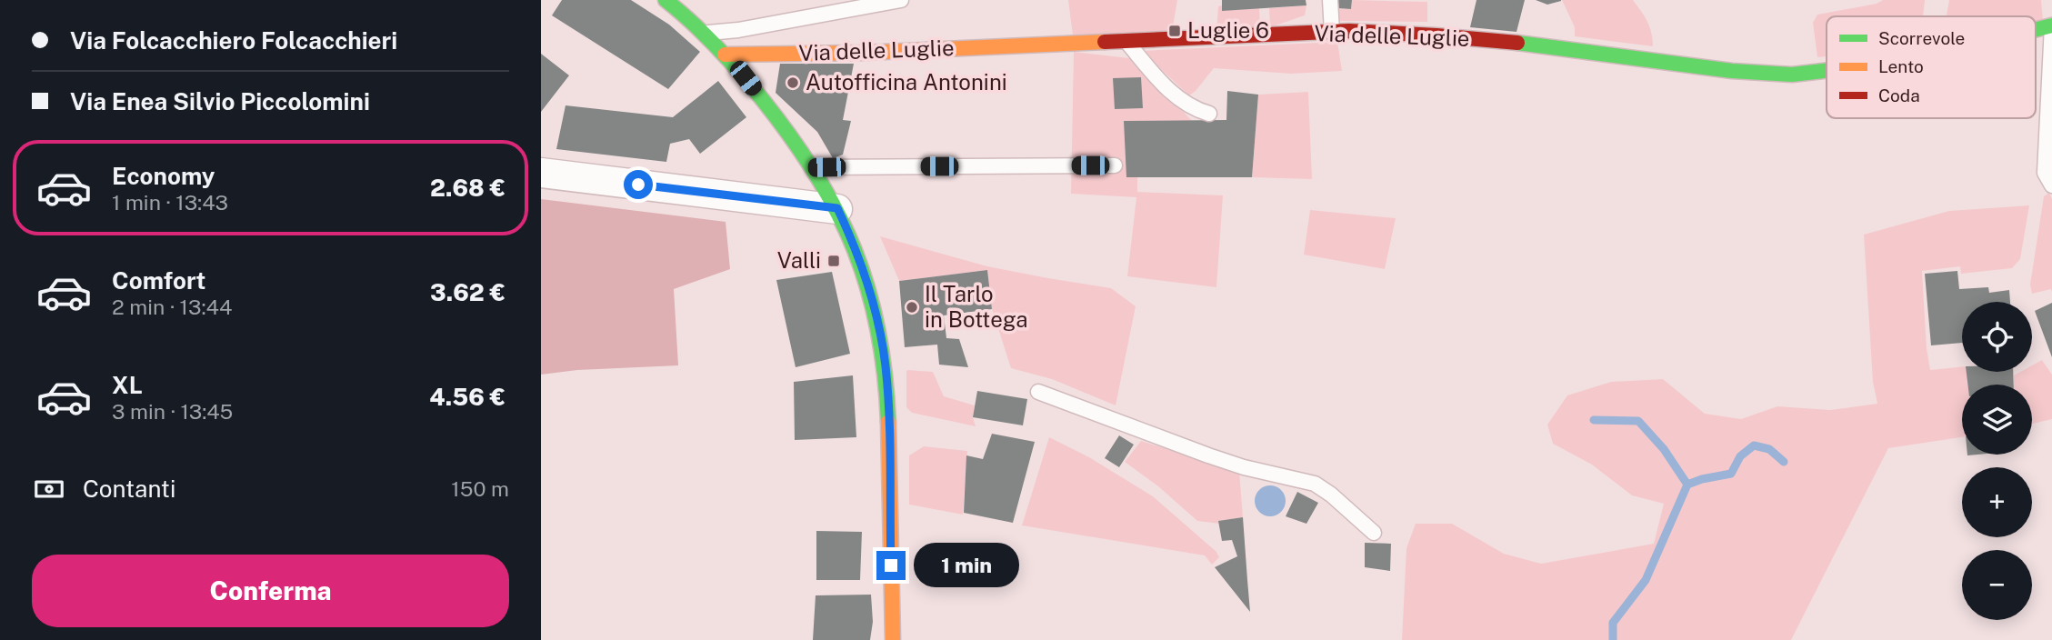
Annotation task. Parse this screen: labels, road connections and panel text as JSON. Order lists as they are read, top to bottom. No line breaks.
{"streets":{"street":["Via delle Luglie"]},"places":{"transit":["Luglie 6","Valli"],"other":["Autofficina Antonini","Il Tarlo in Bottega"]},"legend":["Scorrevole","Lento","Coda"],"page":{"banner":["Via Folcacchiero Folcacchieri","Via Enea Silvio Piccolomini"],"list":[{"name":"Economy","note":"1 min · 13:43","value":"2.68 €"},{"name":"Comfort","note":"2 min · 13:44","value":"3.62 €"},{"name":"XL","note":"3 min · 13:45","value":"4.56 €"}],"map_buttons":["+","−"],"pay":["Contanti","150 m"],"buttons":"Conferma","bubble":"1 min"}}
